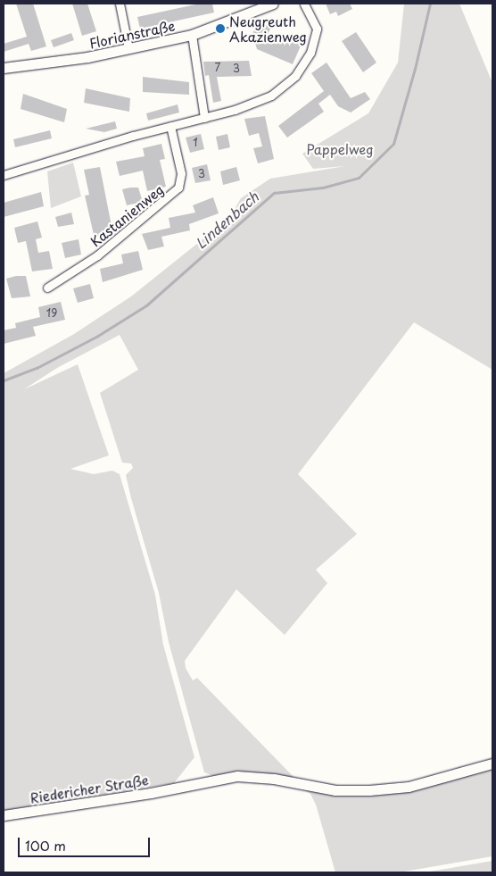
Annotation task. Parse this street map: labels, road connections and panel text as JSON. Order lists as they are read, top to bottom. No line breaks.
{"streets":{"street":["Florianstraße","Kastanienweg","Riedericher Straße"]},"water":["Lindenbach"],"parks":["Pappelweg"],"places":["Neugreuth Akazienweg"],"house_numbers":["7","3","1","3","19"],"scale_bar":"100 m"}
